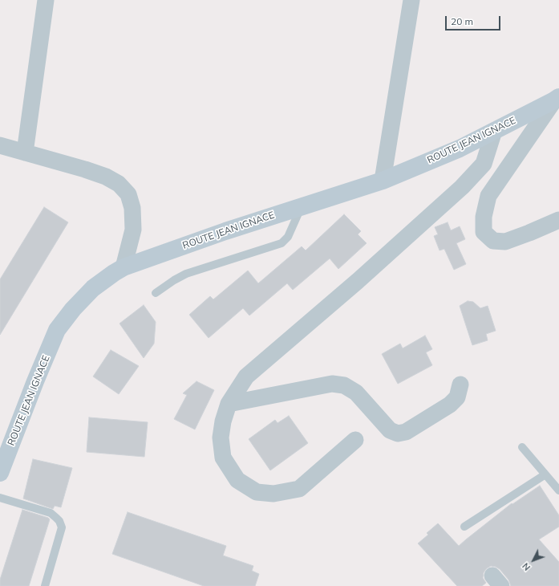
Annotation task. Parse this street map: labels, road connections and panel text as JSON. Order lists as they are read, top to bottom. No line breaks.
{"streets":{"street":["ROUTE JEAN IGNACE"]},"scale_bar":"20 m","north":"bottom left"}
